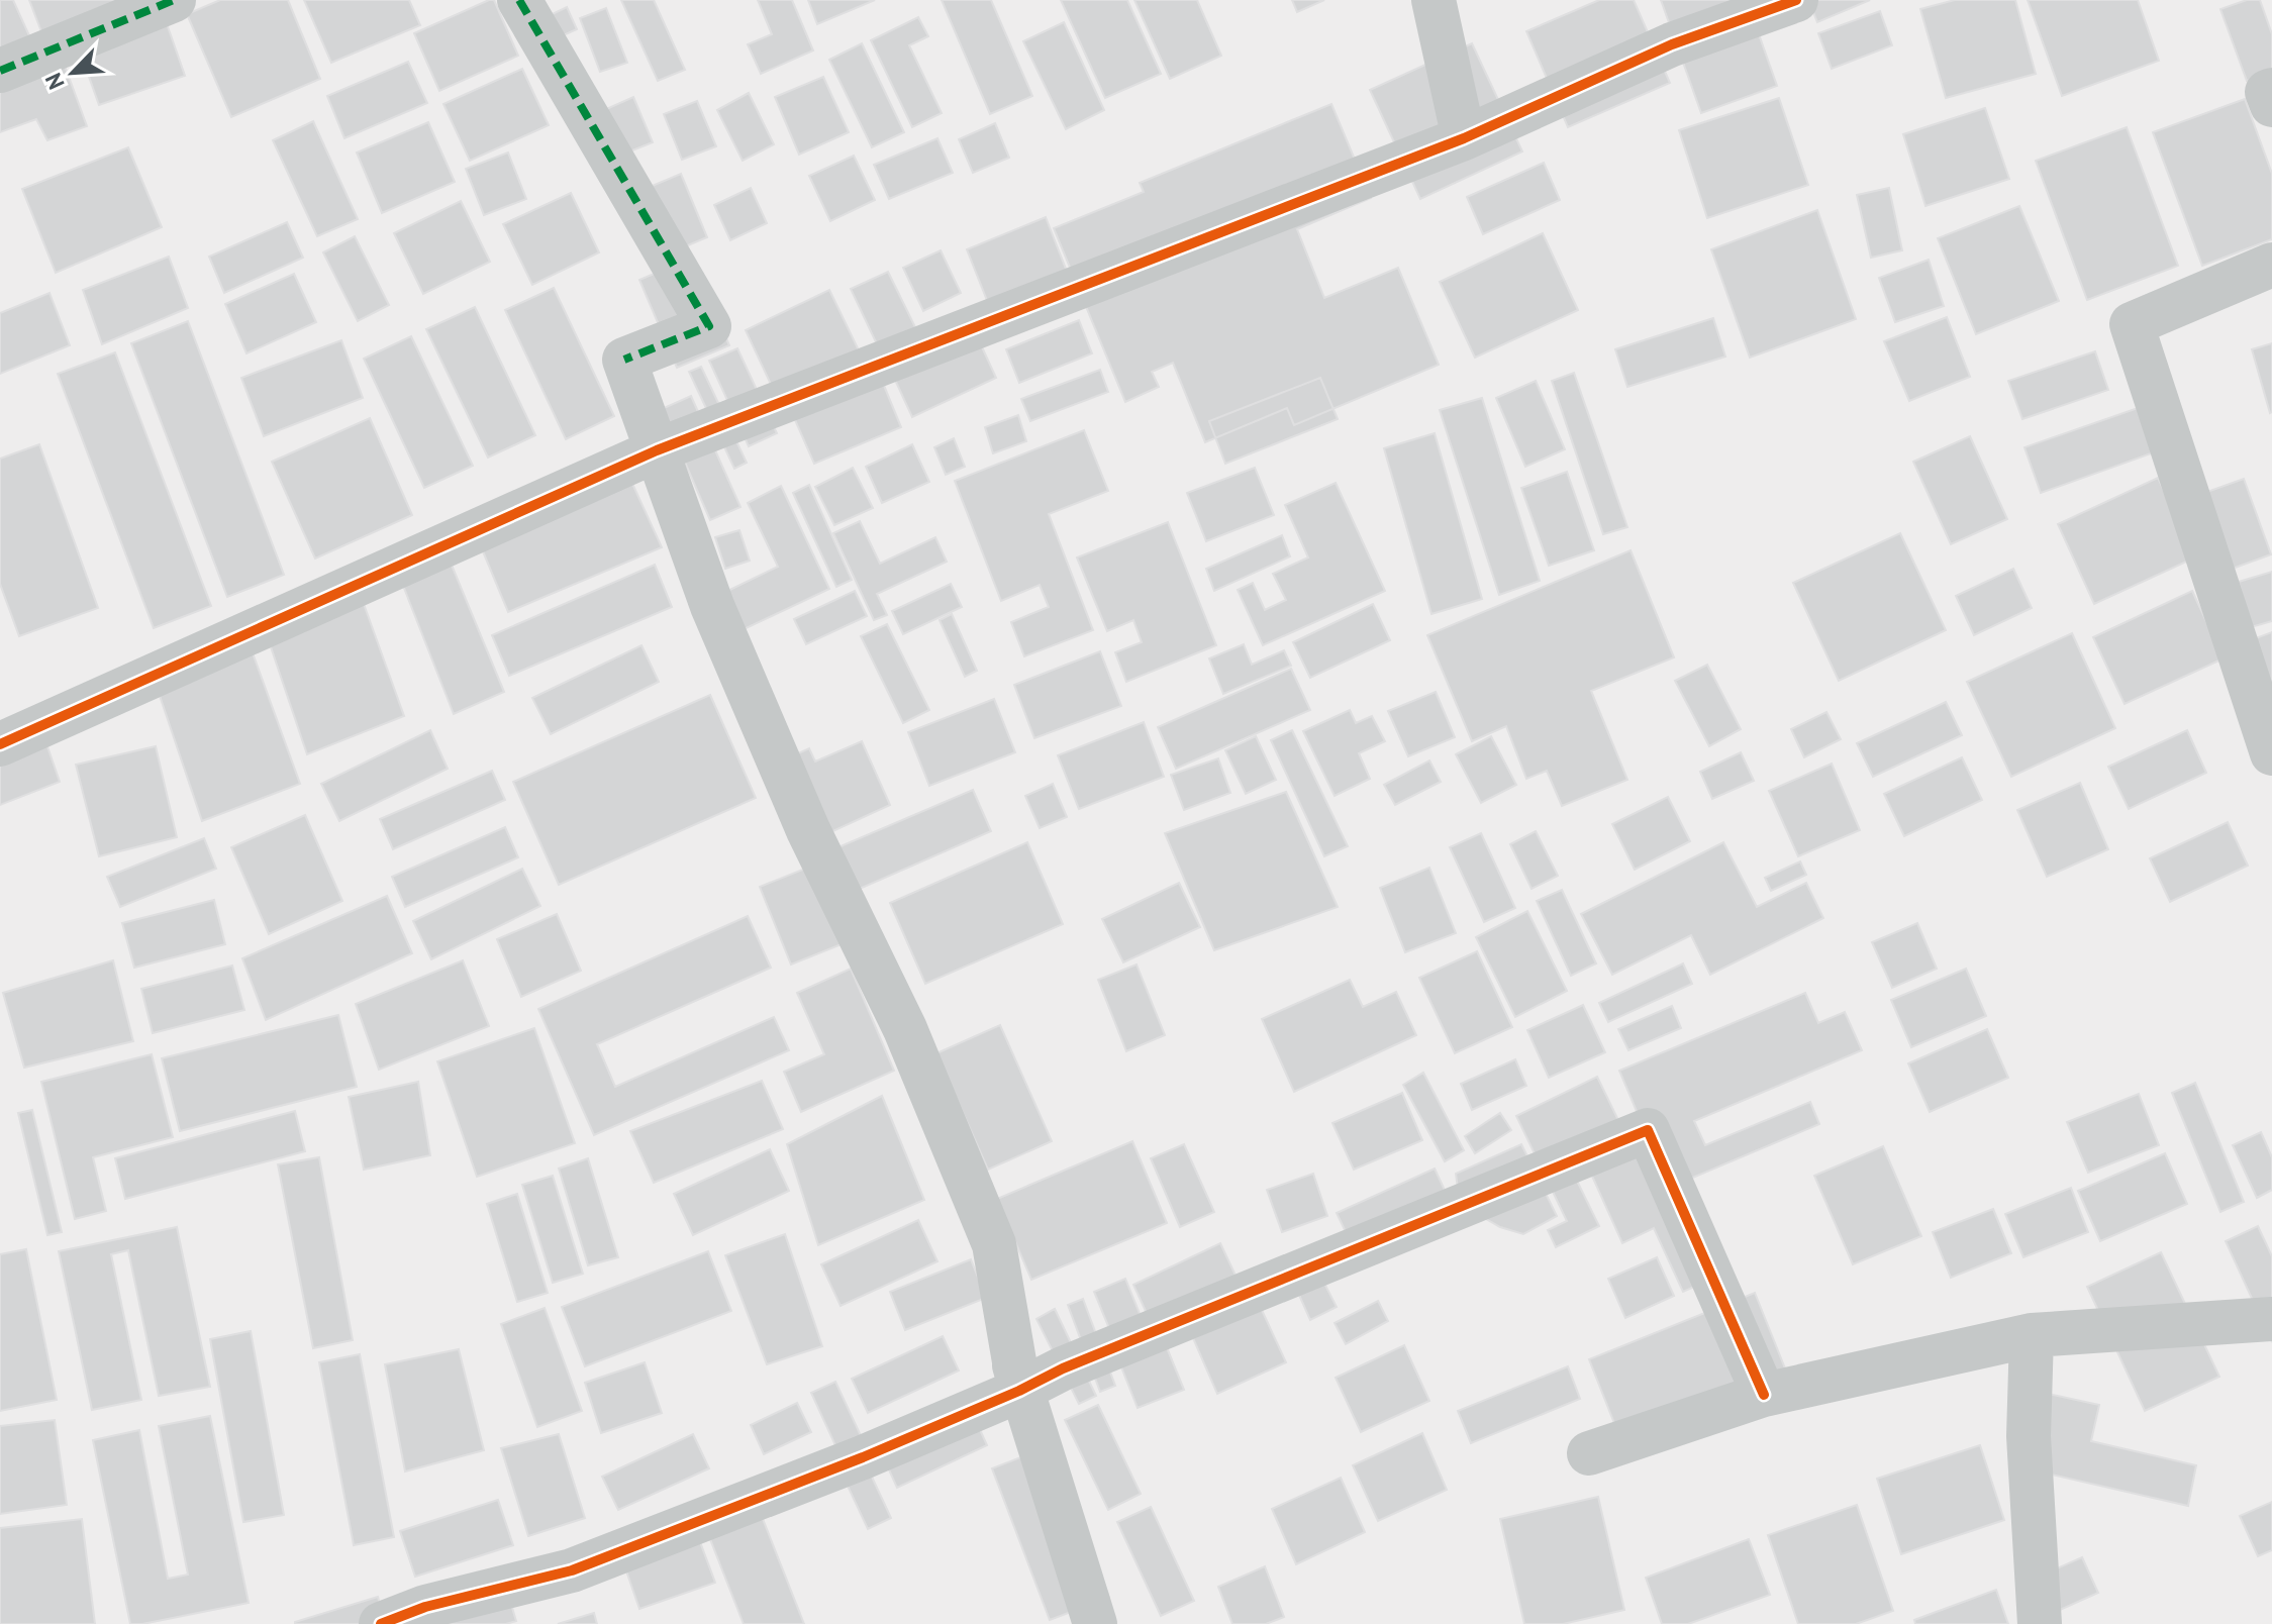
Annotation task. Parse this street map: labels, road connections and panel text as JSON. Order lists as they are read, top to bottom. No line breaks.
{"north":"bottom left"}
